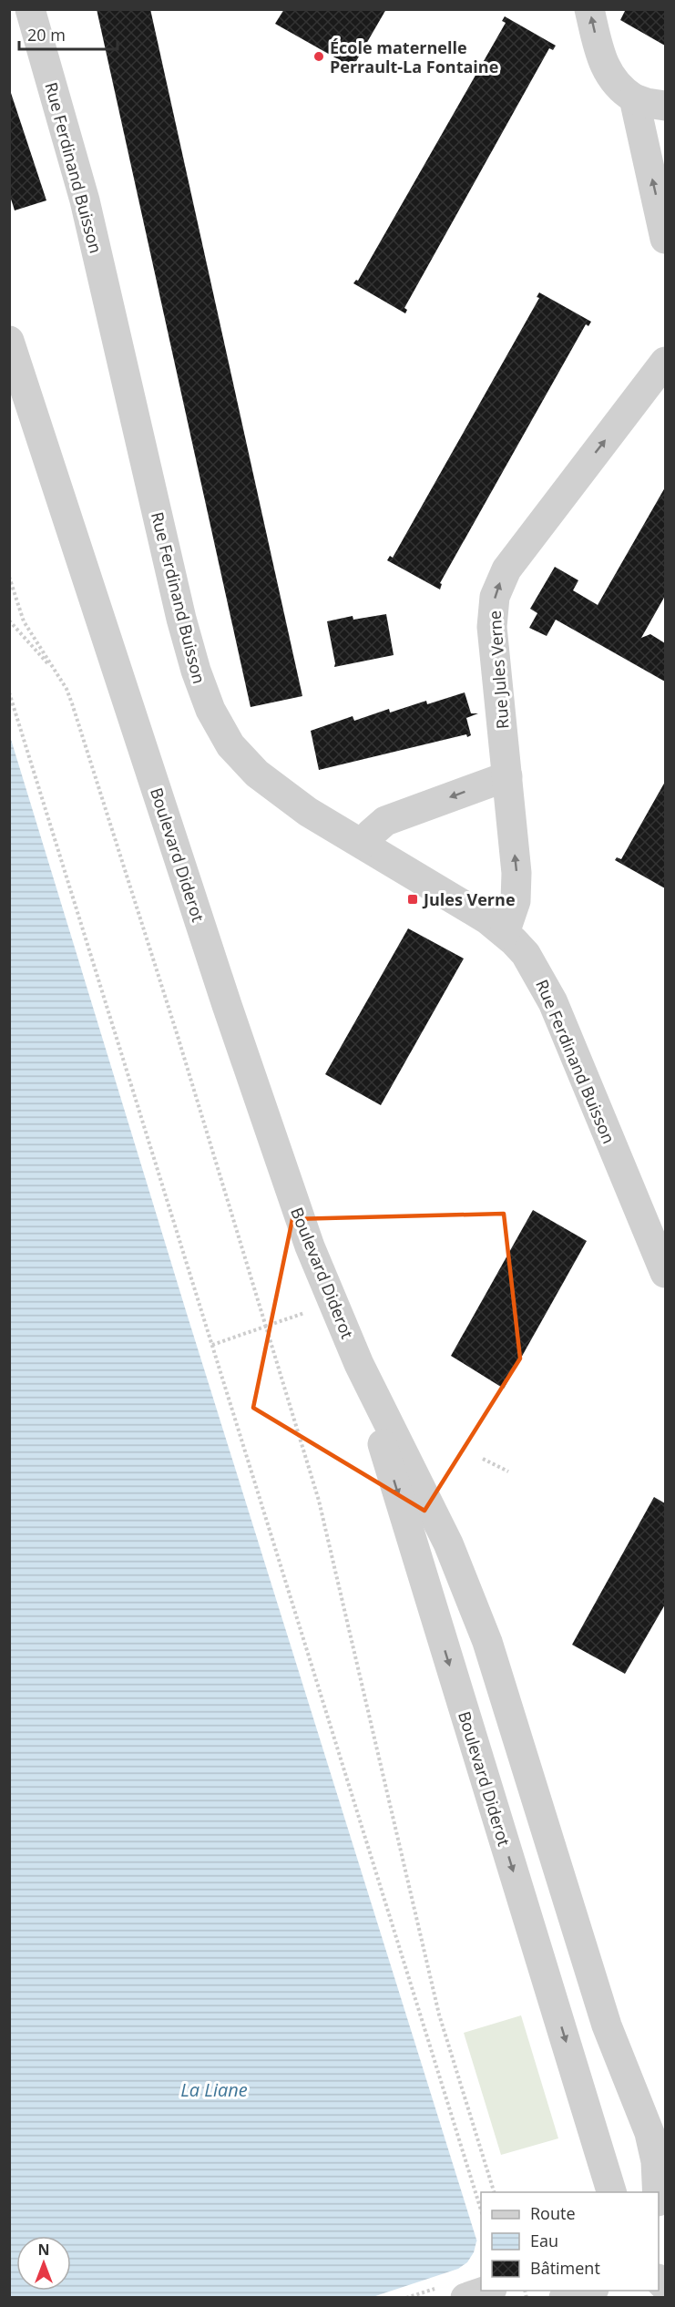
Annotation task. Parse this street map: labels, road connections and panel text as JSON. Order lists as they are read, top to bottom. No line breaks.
{"streets":{"street":["Rue Ferdinand Buisson","Rue Jules Verne","Boulevard Diderot"]},"crossings":[["Rue Ferdinand Buisson","Rue Jules Verne"]],"one_way":["Rue Jules Verne"],"water":["La Liane"],"places":{"other":["École maternelle Perrault-La Fontaine"],"transit":["Jules Verne"]},"legend":["Route","Eau","Bâtiment"],"scale_bar":"20 m","north":"top"}
